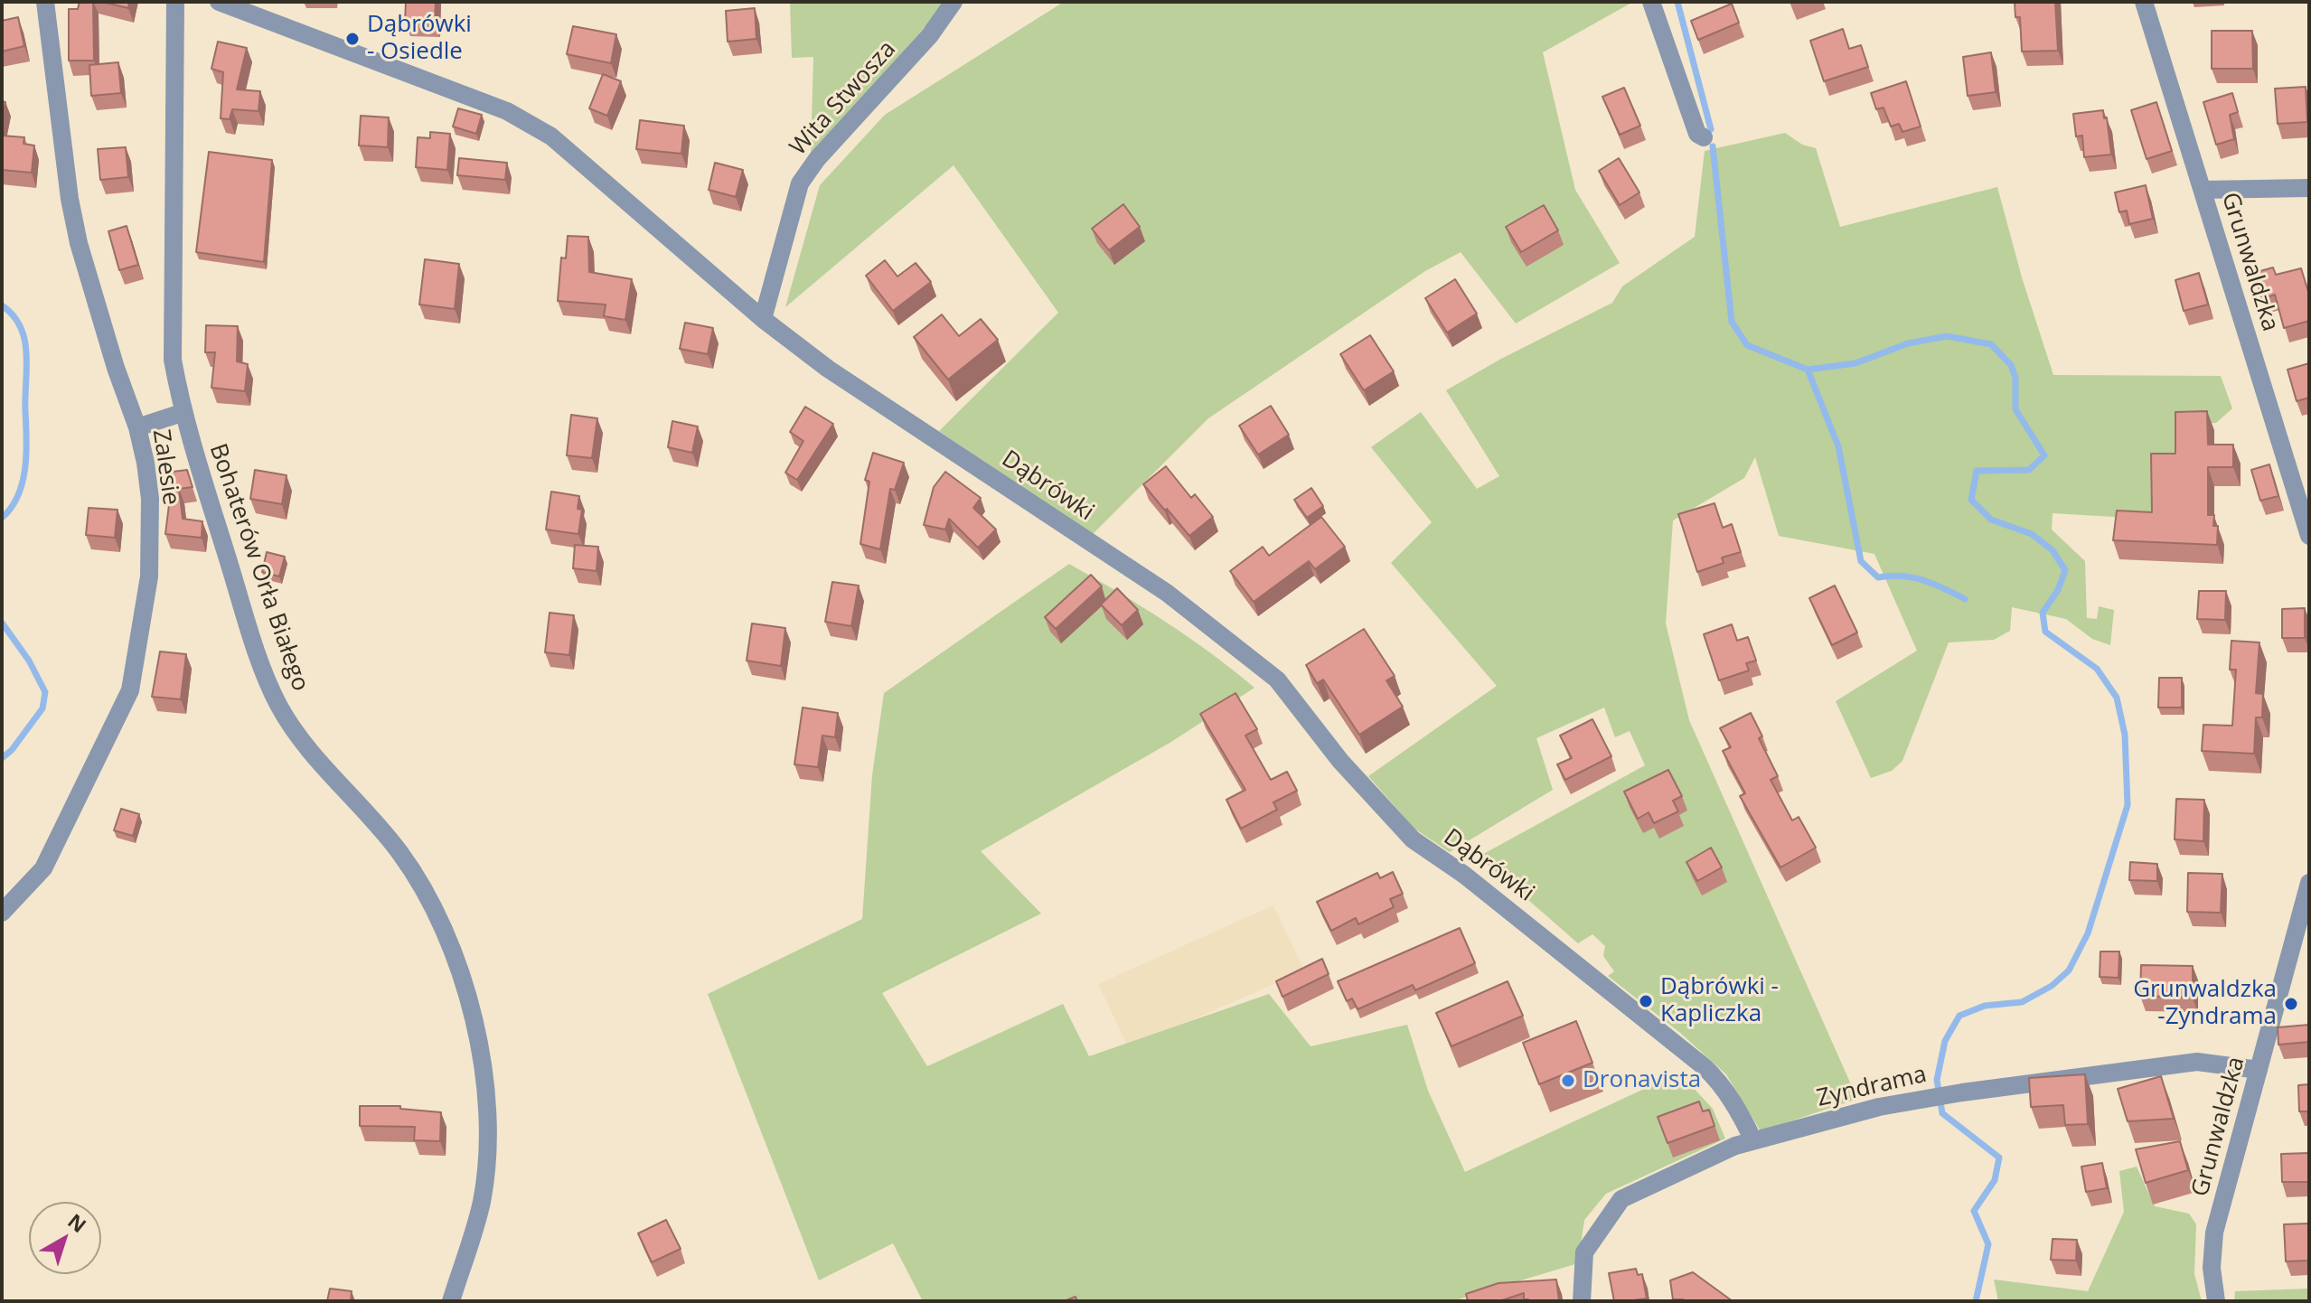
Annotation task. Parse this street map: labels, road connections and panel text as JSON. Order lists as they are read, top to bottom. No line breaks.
{"streets":{"street":["Wita Stwosza","Grunwaldzka","Zalesie","Dąbrówki","Bohaterów Orła Białego","Zyndrama"]},"crossings":[["Wita Stwosza","Dąbrówki"],["Grunwaldzka","Zyndrama"],["Dąbrówki","Zyndrama"]],"places":["Dąbrówki - Osiedle","Dąbrówki - Kapliczka","Grunwaldzka -Zyndrama","Dronavista"],"north":"top right"}
